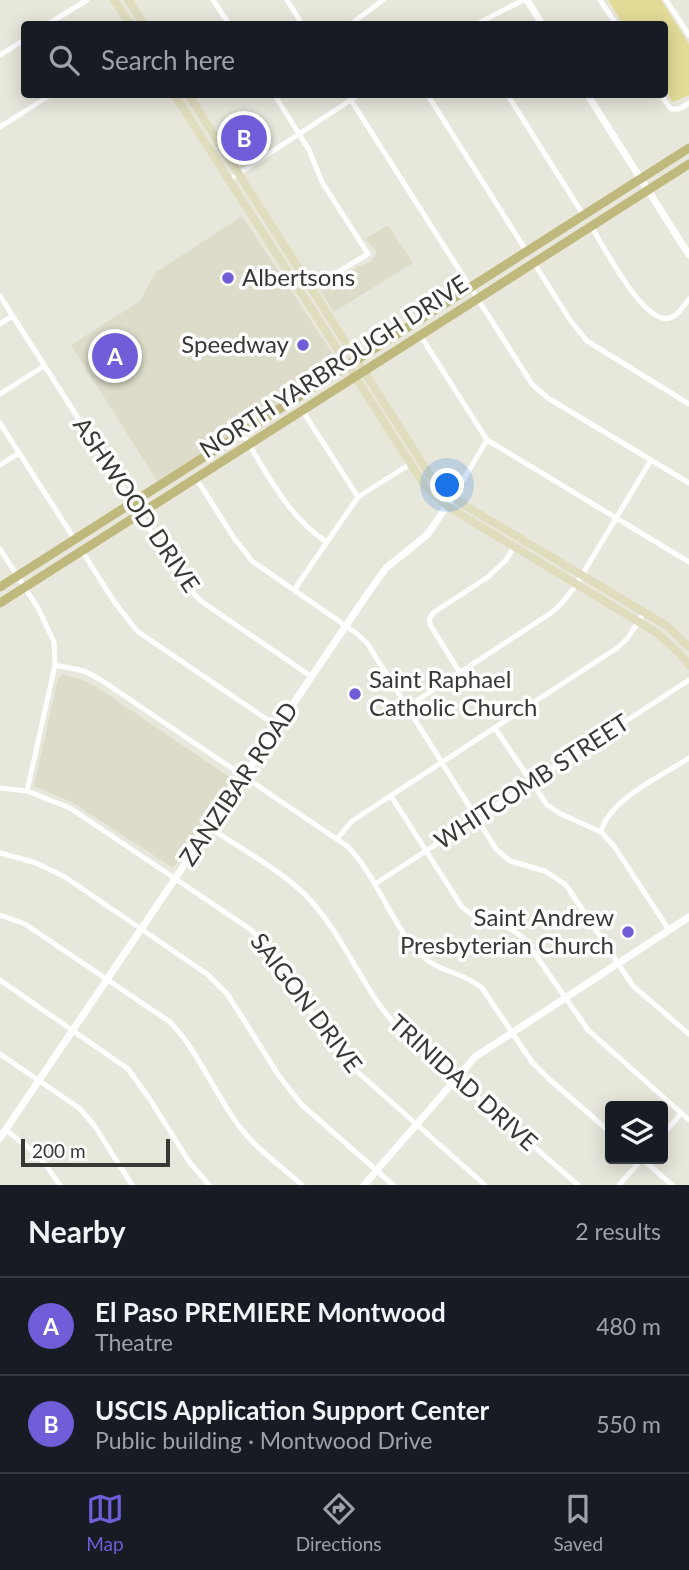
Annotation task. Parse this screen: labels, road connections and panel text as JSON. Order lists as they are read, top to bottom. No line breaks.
{"streets":{"main road":["NORTH YARBROUGH DRIVE"],"street":["ASHWOOD DRIVE","WHITCOMB STREET","ZANZIBAR ROAD","SAIGON DRIVE","TRINIDAD DRIVE"]},"crossings":[["NORTH YARBROUGH DRIVE","ASHWOOD DRIVE"],["ASHWOOD DRIVE","ZANZIBAR ROAD"],["ZANZIBAR ROAD","SAIGON DRIVE"],["ZANZIBAR ROAD","TRINIDAD DRIVE"]],"places":["Albertsons","Speedway","Saint Raphael Catholic Church","Saint Andrew Presbyterian Church"],"scale_bar":"200 m","page":{"search":"Search here","pins":["B","A"],"scale":"200 m","heading":["Nearby","2 results"],"list":[{"mark":"A","name":"El Paso PREMIERE Montwood","note":"Theatre","value":"480 m"},{"mark":"B","name":"USCIS Application Support Center","note":"Public building · Montwood Drive","value":"550 m"}],"nav":["Map","Directions","Saved"]}}
